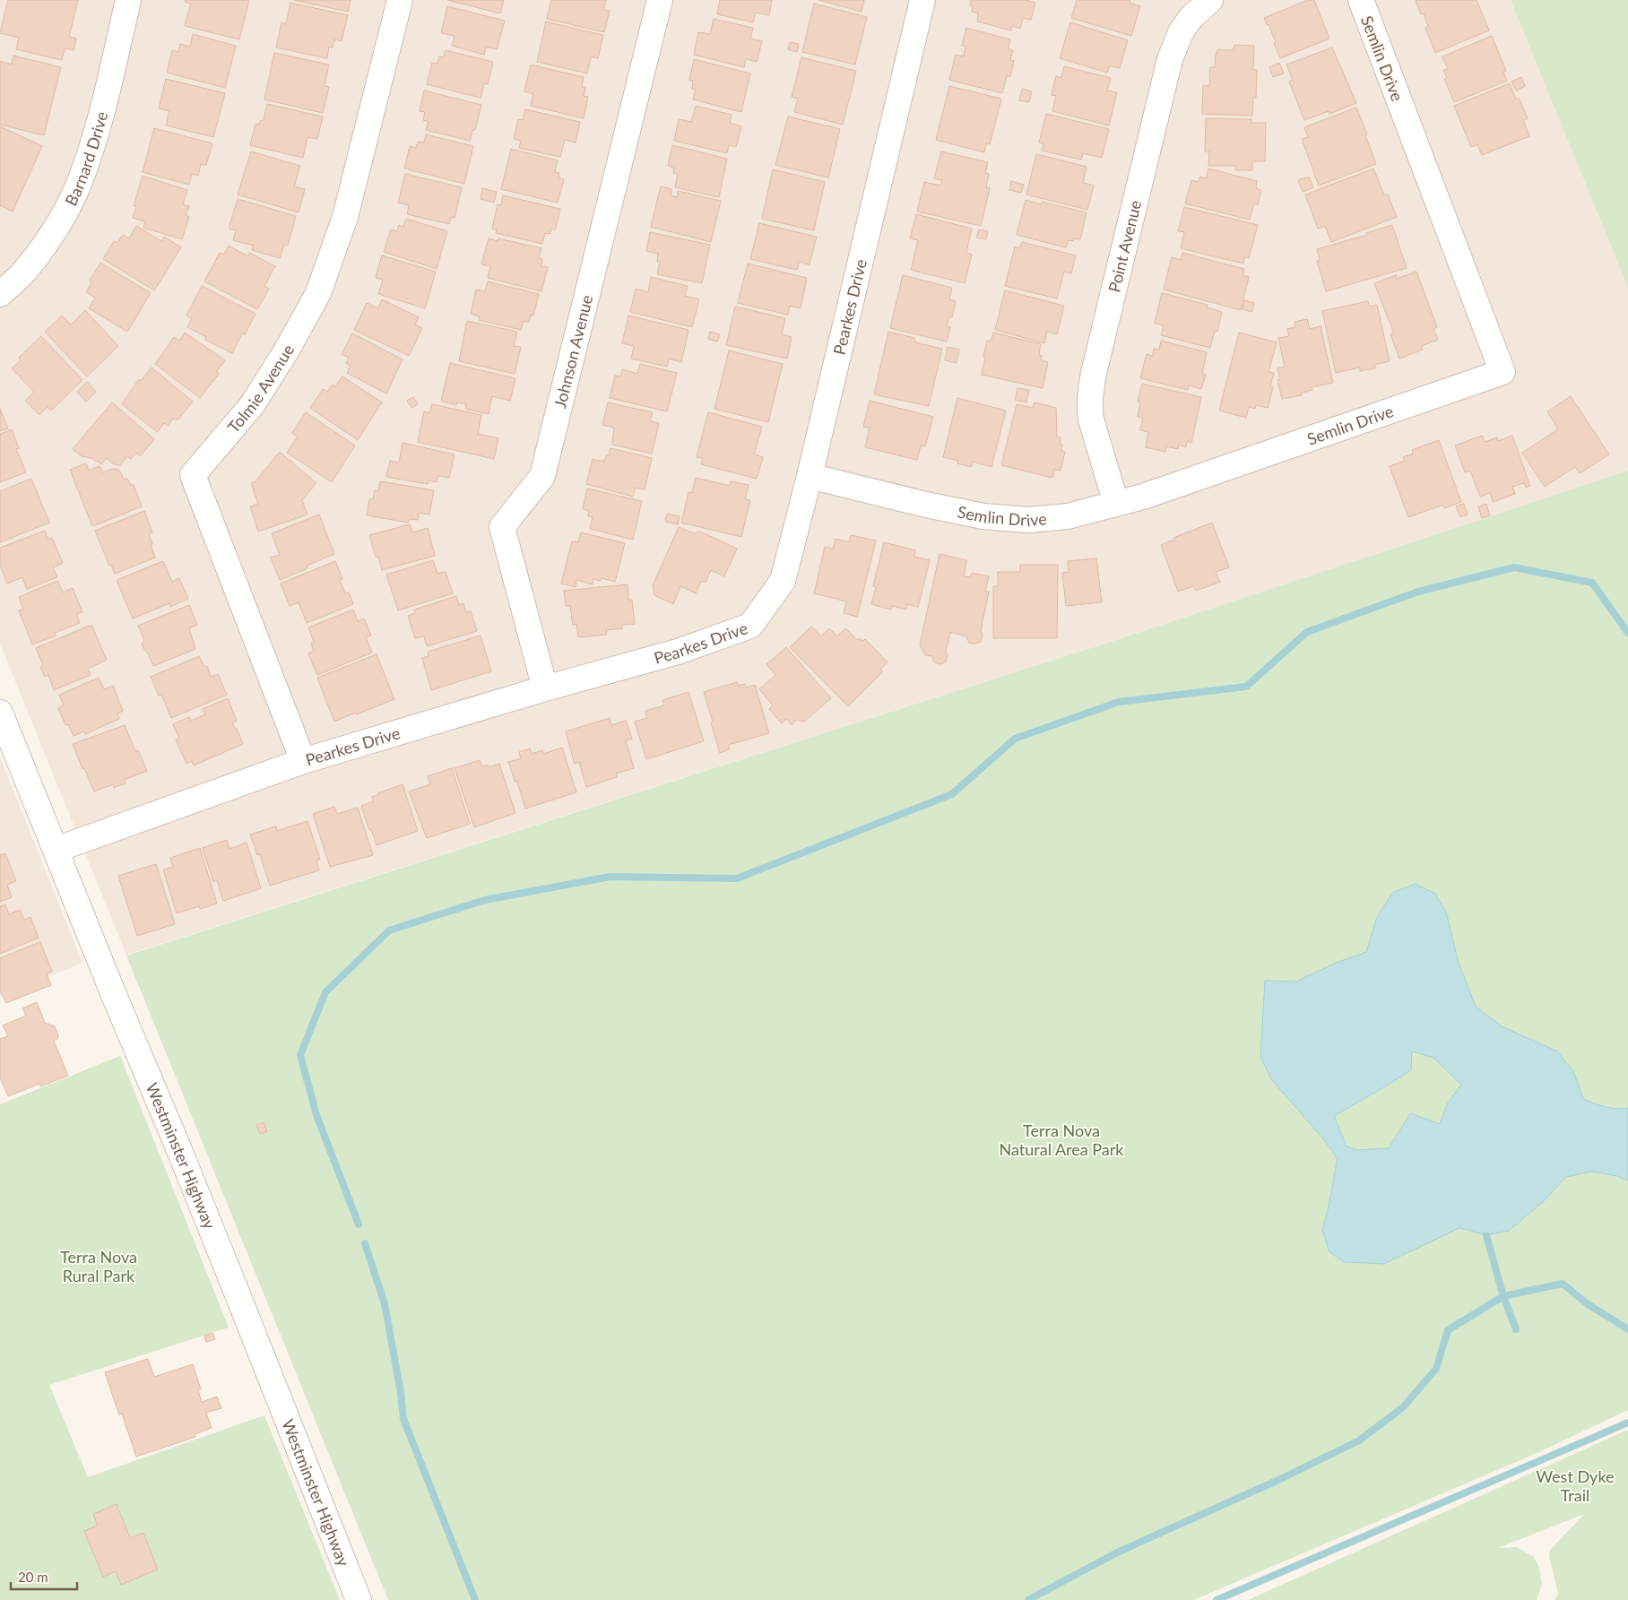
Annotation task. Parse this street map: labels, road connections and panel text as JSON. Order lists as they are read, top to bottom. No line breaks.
{"streets":{"street":["Semlin Drive","Barnard Drive","Point Avenue","Pearkes Drive","Johnson Avenue","Tolmie Avenue","Westminster Highway"]},"crossings":[["Semlin Drive","Point Avenue"],["Semlin Drive","Pearkes Drive"],["Pearkes Drive","Johnson Avenue"],["Pearkes Drive","Tolmie Avenue"],["Pearkes Drive","Westminster Highway"]],"parks":["Terra Nova Natural Area Park","Terra Nova Rural Park","West Dyke Trail"],"scale_bar":"20 m"}
